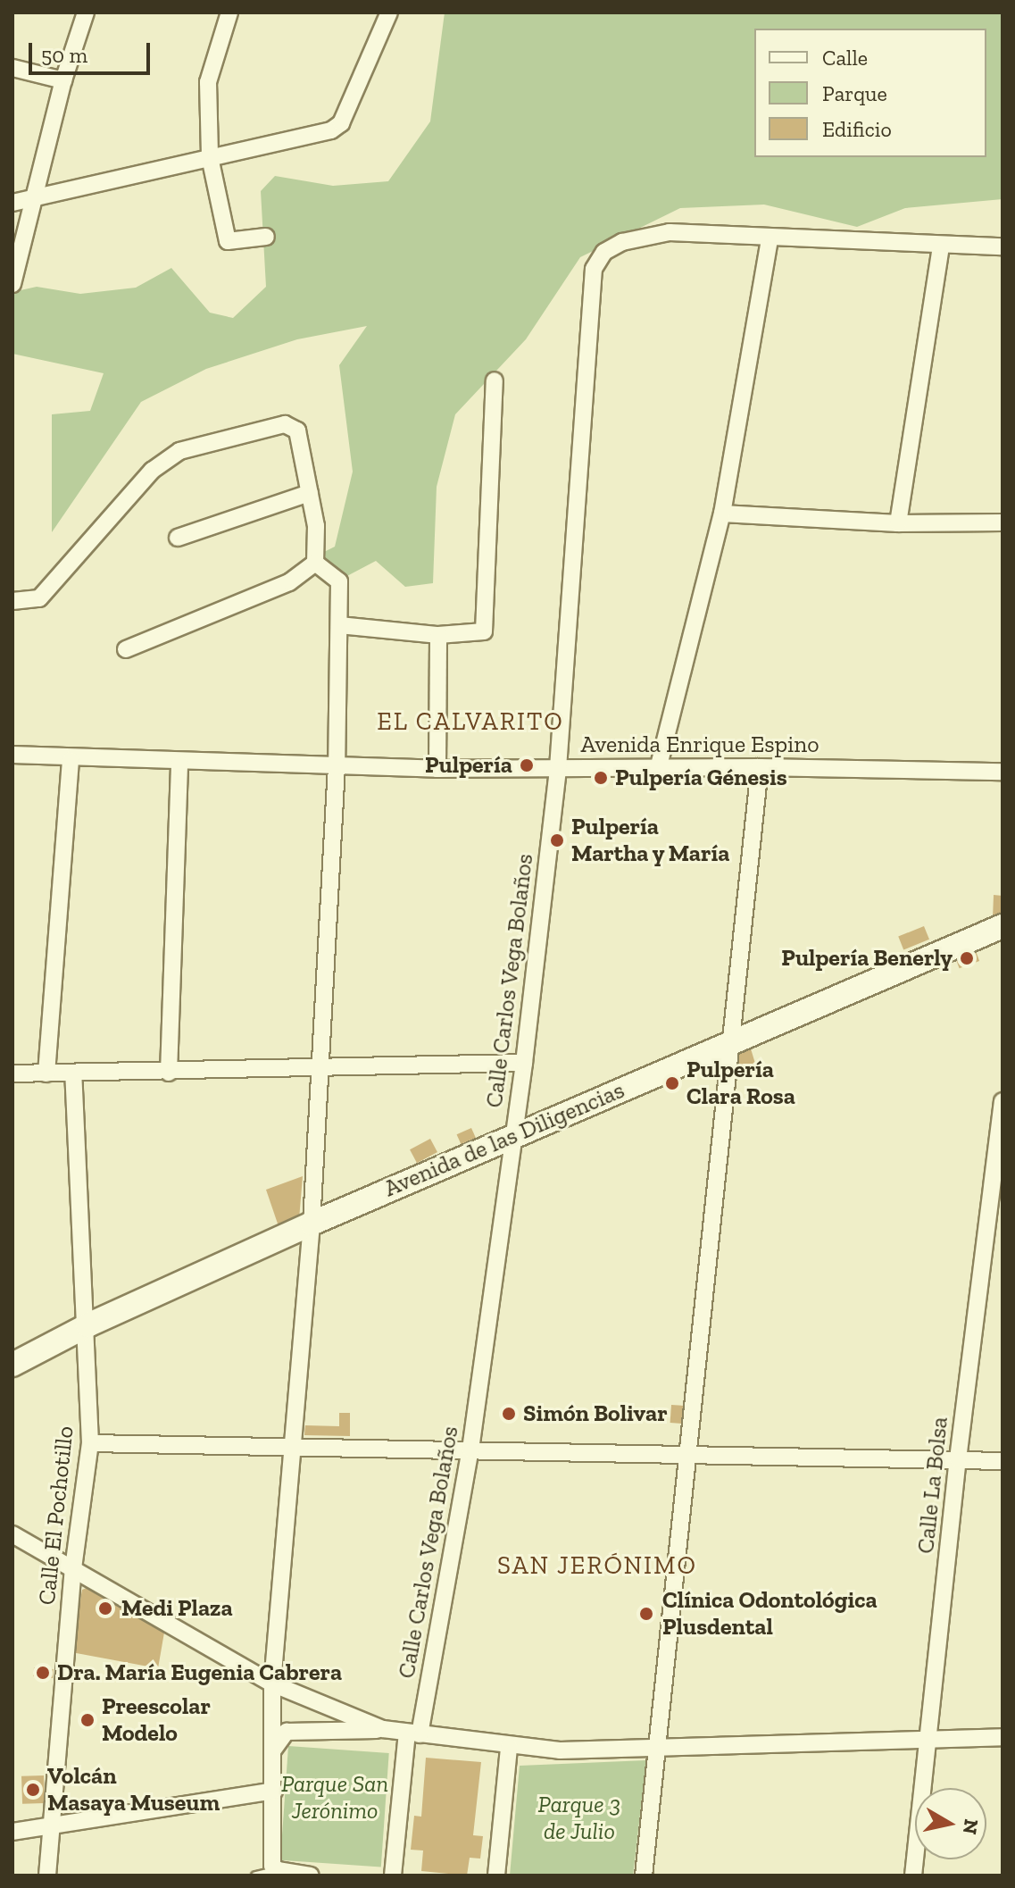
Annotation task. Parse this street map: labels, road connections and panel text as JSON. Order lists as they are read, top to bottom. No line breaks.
{"streets":{"street":["Avenida Enrique Espino","Calle Carlos Vega Bolaños","Avenida de las Diligencias","Calle La Bolsa","Calle El Pochotillo"]},"crossings":[["Avenida Enrique Espino","Calle Carlos Vega Bolaños"],["Calle Carlos Vega Bolaños","Avenida de las Diligencias"],["Avenida de las Diligencias","Calle El Pochotillo"]],"districts":["EL CALVARITO","SAN JERÓNIMO"],"parks":["Parque San Jerónimo","Parque 3 de Julio"],"places":["Pulpería","Pulpería Génesis","Pulpería Martha y María","Pulpería Benerly","Pulpería Clara Rosa","Simón Bolivar","Medi Plaza","Clínica Odontológica Plusdental","Dra. María Eugenia Cabrera","Preescolar Modelo","Volcán Masaya Museum"],"legend":["Calle","Parque","Edificio"],"scale_bar":"50 m","north":"right"}
